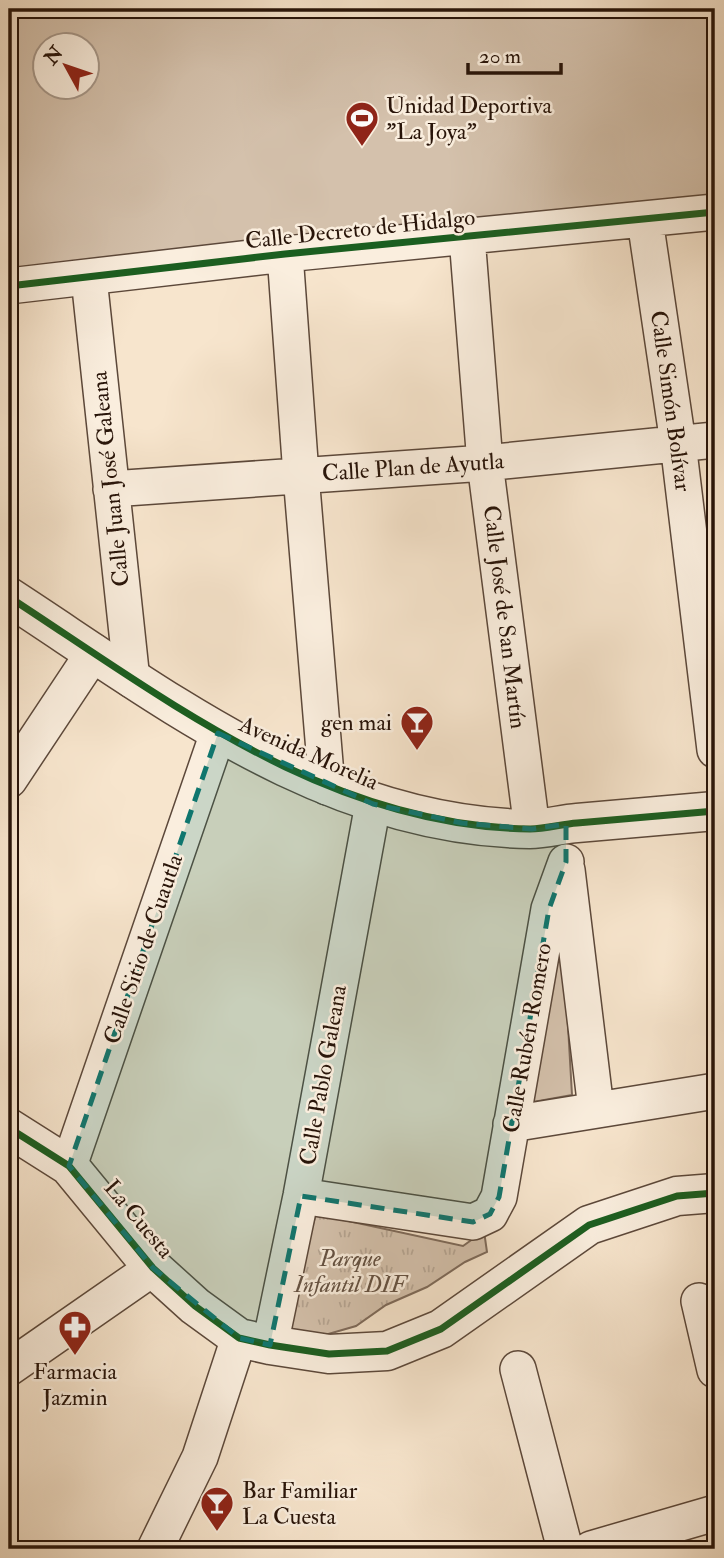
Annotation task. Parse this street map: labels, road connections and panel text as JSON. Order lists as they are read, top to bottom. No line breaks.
{"streets":{"street":["Calle Decreto de Hidalgo","Calle Simón Bolívar","Calle Plan de Ayutla","Calle Juan José Galeana","Calle José de San Martín","Avenida Morelia","Calle Sitio de Cuautla","Calle Rubén Romero","Calle Pablo Galeana","La Cuesta"]},"crossings":[["Calle Decreto de Hidalgo","Calle Simón Bolívar"],["Calle Decreto de Hidalgo","Calle Juan José Galeana"],["Calle Decreto de Hidalgo","Calle José de San Martín"],["Calle Simón Bolívar","Calle Plan de Ayutla"],["Calle Plan de Ayutla","Calle Juan José Galeana"],["Calle Plan de Ayutla","Calle José de San Martín"],["Calle Juan José Galeana","Avenida Morelia"],["Calle José de San Martín","Avenida Morelia"],["Calle José de San Martín","Calle Rubén Romero"],["Avenida Morelia","Calle Sitio de Cuautla"],["Avenida Morelia","Calle Pablo Galeana"],["Calle Sitio de Cuautla","La Cuesta"],["Calle Rubén Romero","Calle Pablo Galeana"],["Calle Pablo Galeana","La Cuesta"]],"parks":["Parque Infantil DIF"],"places":{"sports":["Unidad Deportiva \"La Joya\""],"bar":["gen mai","Bar Familiar La Cuesta"],"pharmacy":["Farmacia Jazmin"]},"scale_bar":"20 m","north":"top left"}
